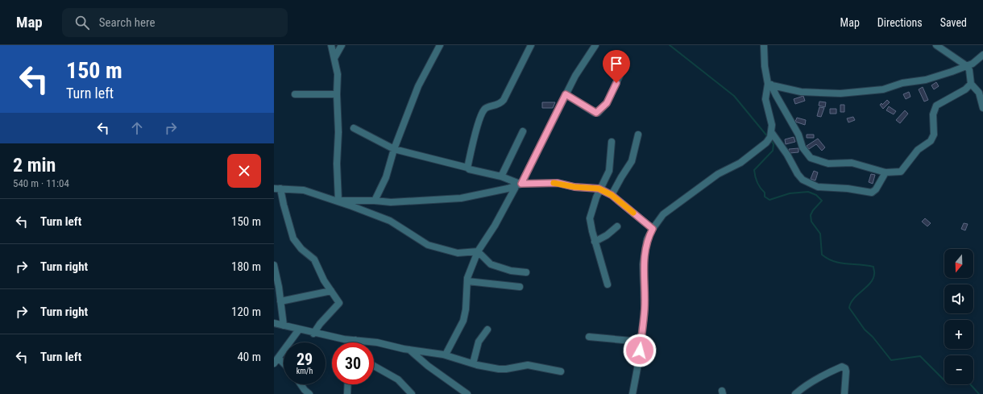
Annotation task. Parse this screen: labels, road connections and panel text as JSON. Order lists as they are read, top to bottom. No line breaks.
{"north":"bottom","page":{"header":"Map","search":"Search here","nav":["Map","Directions","Saved"],"turn":["150 m","Turn left"],"heading":["2 min","540 m · 11:04"],"list":[{"name":"Turn left","value":"150 m"},{"name":"Turn right","value":"180 m"},{"name":"Turn right","value":"120 m"},{"name":"Turn left","value":"40 m"}],"map_buttons":["+","−"],"speed":"29 km/h","limit":"30"}}
